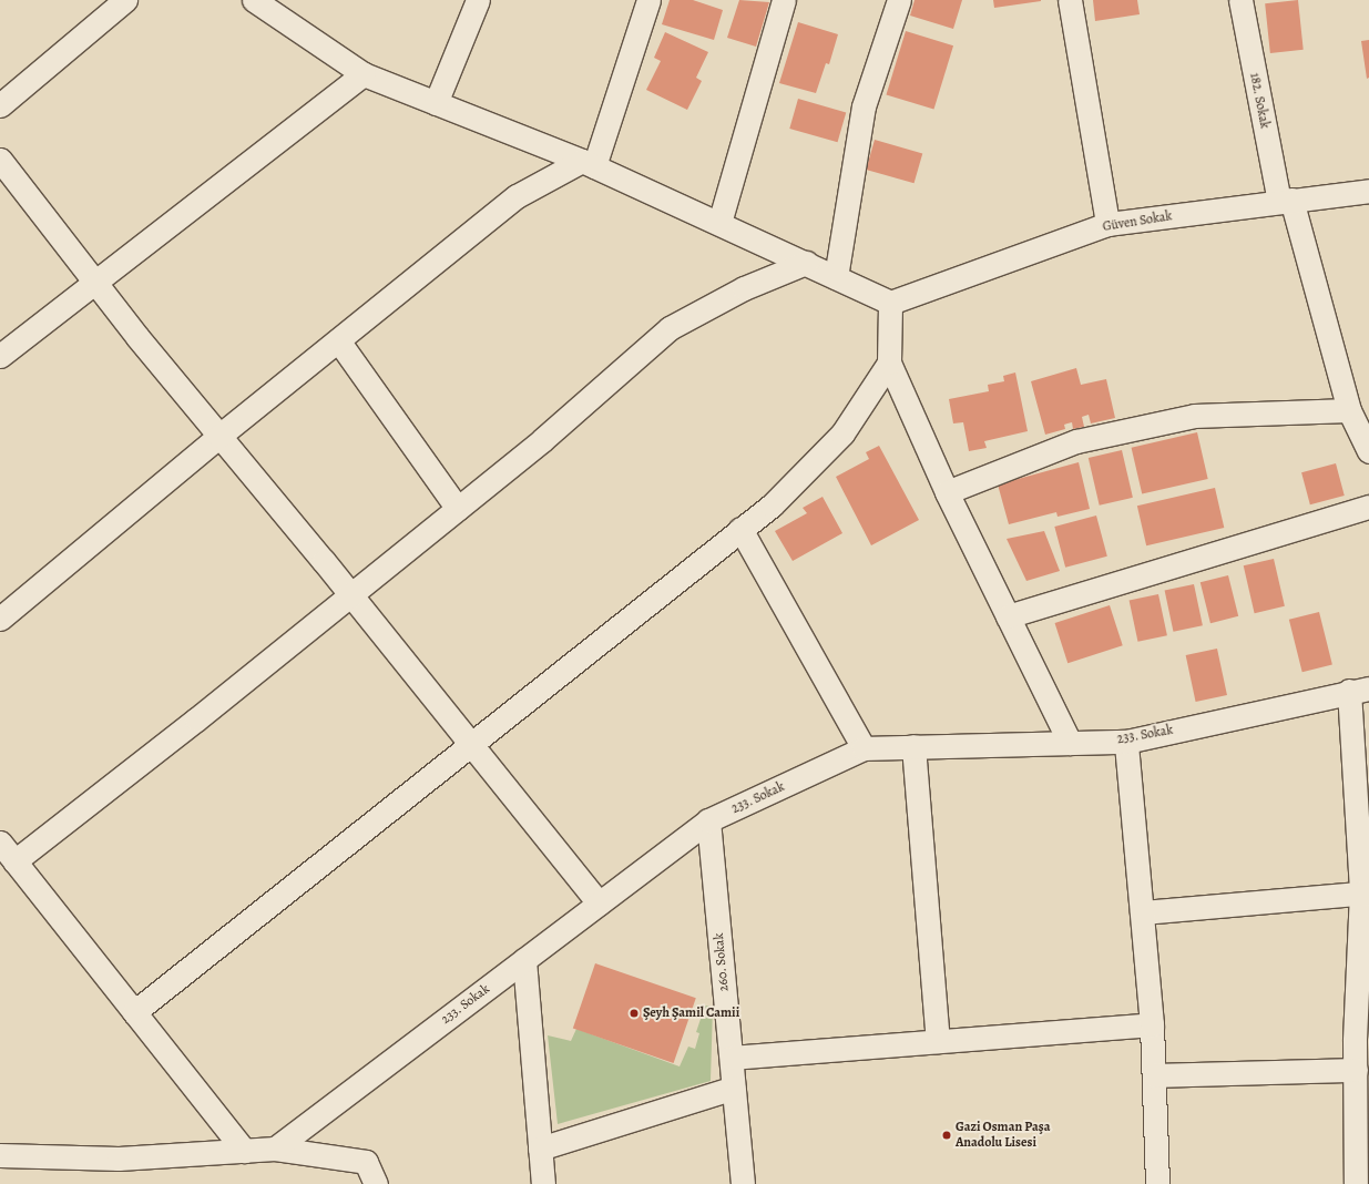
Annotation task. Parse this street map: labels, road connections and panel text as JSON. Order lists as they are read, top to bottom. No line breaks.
{"streets":{"street":["182. Sokak","Güven Sokak","233. Sokak","260. Sokak"]},"crossings":[["182. Sokak","Güven Sokak"],["233. Sokak","260. Sokak"]],"places":["Şeyh Şamil Camii","Gazi Osman Paşa Anadolu Lisesi"]}
